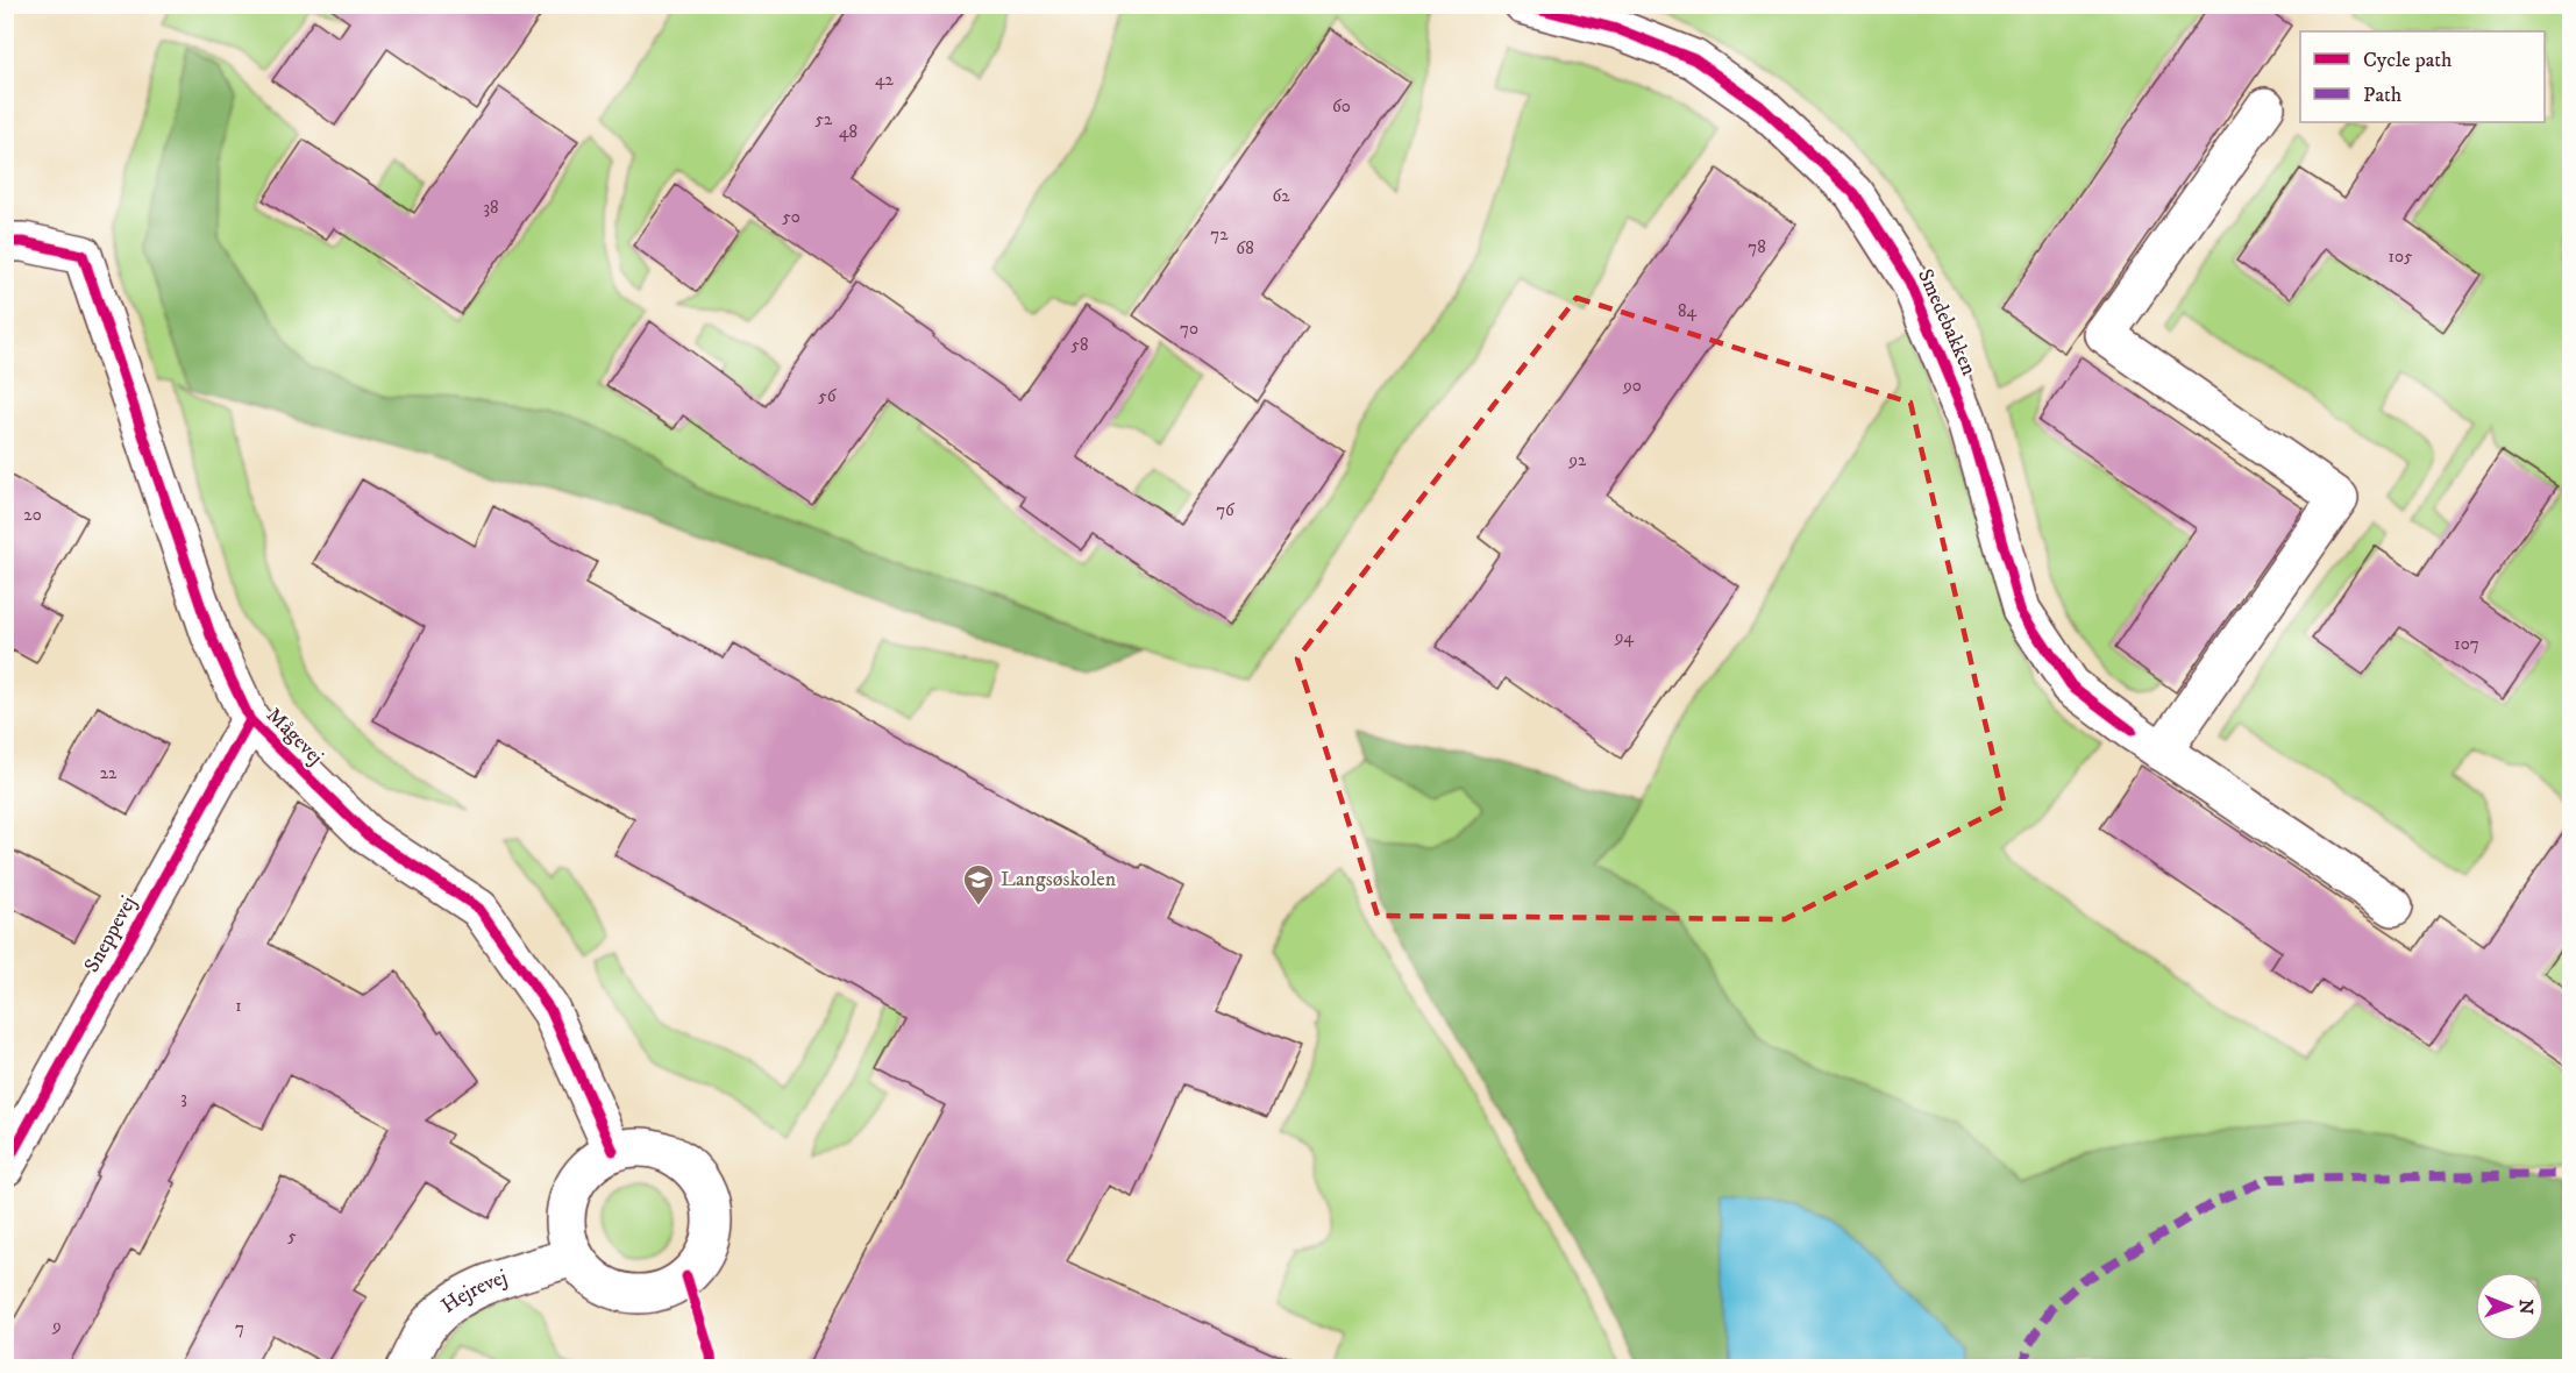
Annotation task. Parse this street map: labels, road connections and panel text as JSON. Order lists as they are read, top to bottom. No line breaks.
{"streets":{"street":["Smedebakken","Mågevej","Sneppevej","Hejrevej"]},"crossings":[["Mågevej","Sneppevej"],["Mågevej","Hejrevej"]],"places":{"school or university":["Langsøskolen"]},"house_numbers":["42","60","52","48","62","38","50","72","78","68","105","84","70","58","90","56","92","76","20","94","107","22","1","3","5","9","7"],"legend":["Cycle path","Path"],"north":"right"}
